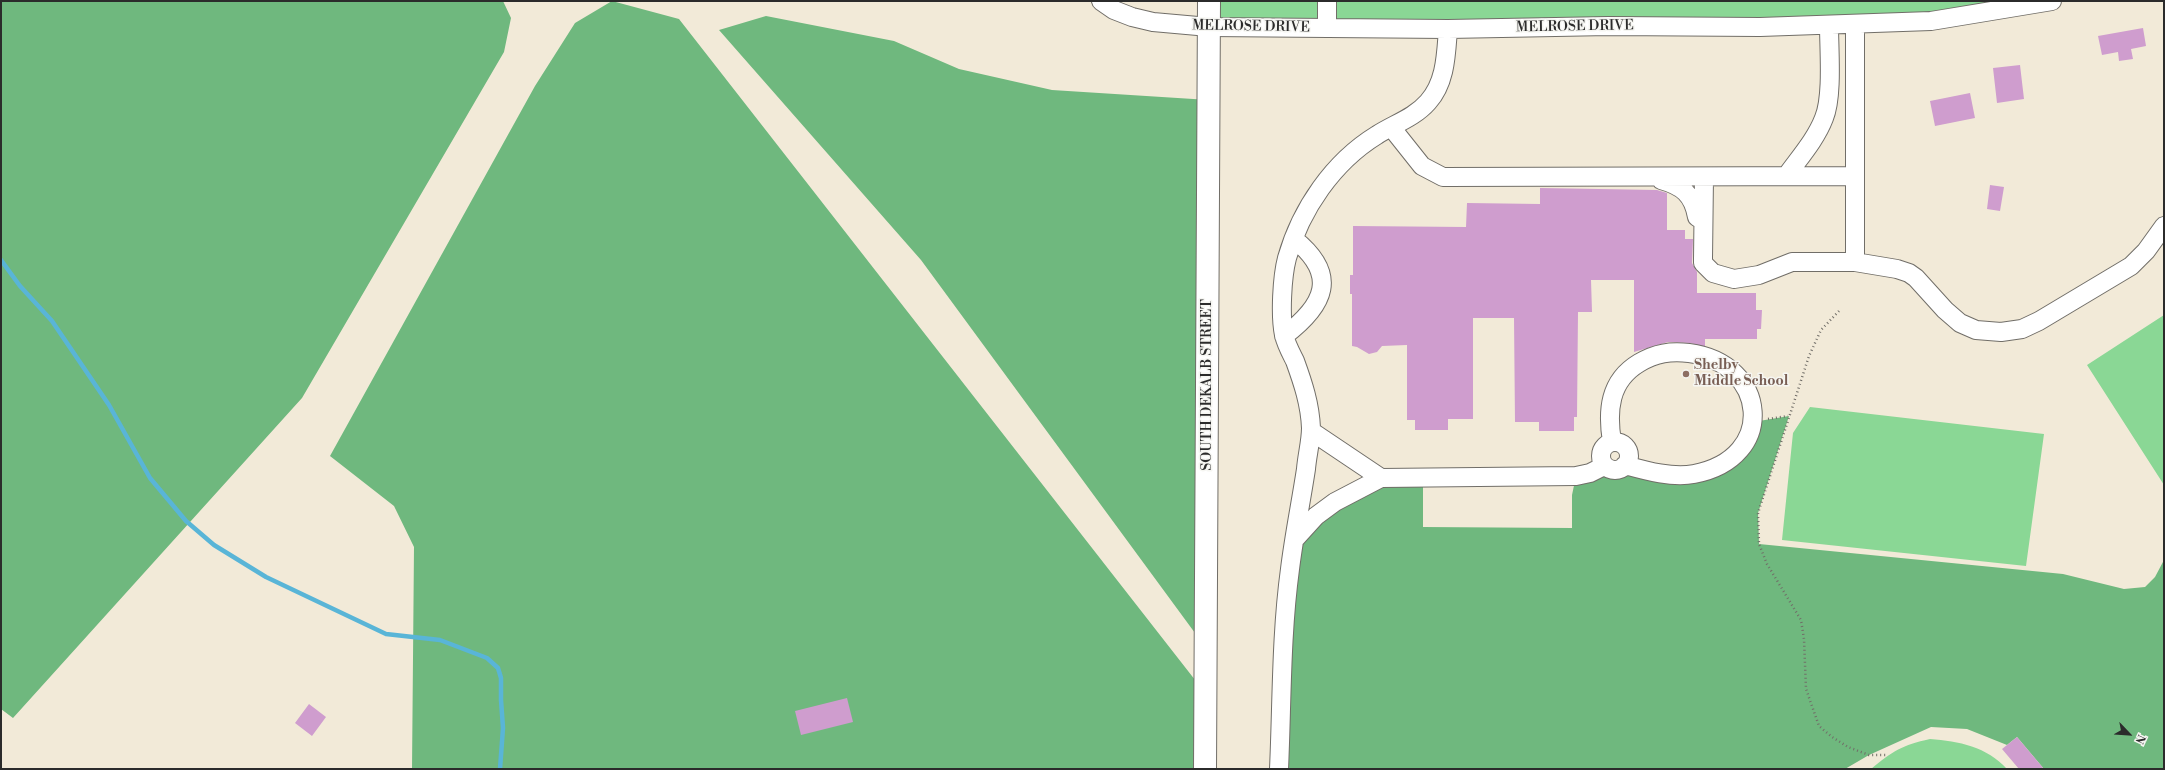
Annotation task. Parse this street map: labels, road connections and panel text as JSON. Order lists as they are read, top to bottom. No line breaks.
{"streets":{"main road":["SOUTH DEKALB STREET"],"street":["MELROSE DRIVE"]},"crossings":[["MELROSE DRIVE","SOUTH DEKALB STREET"]],"places":["Shelby Middle School"],"north":"bottom right"}
